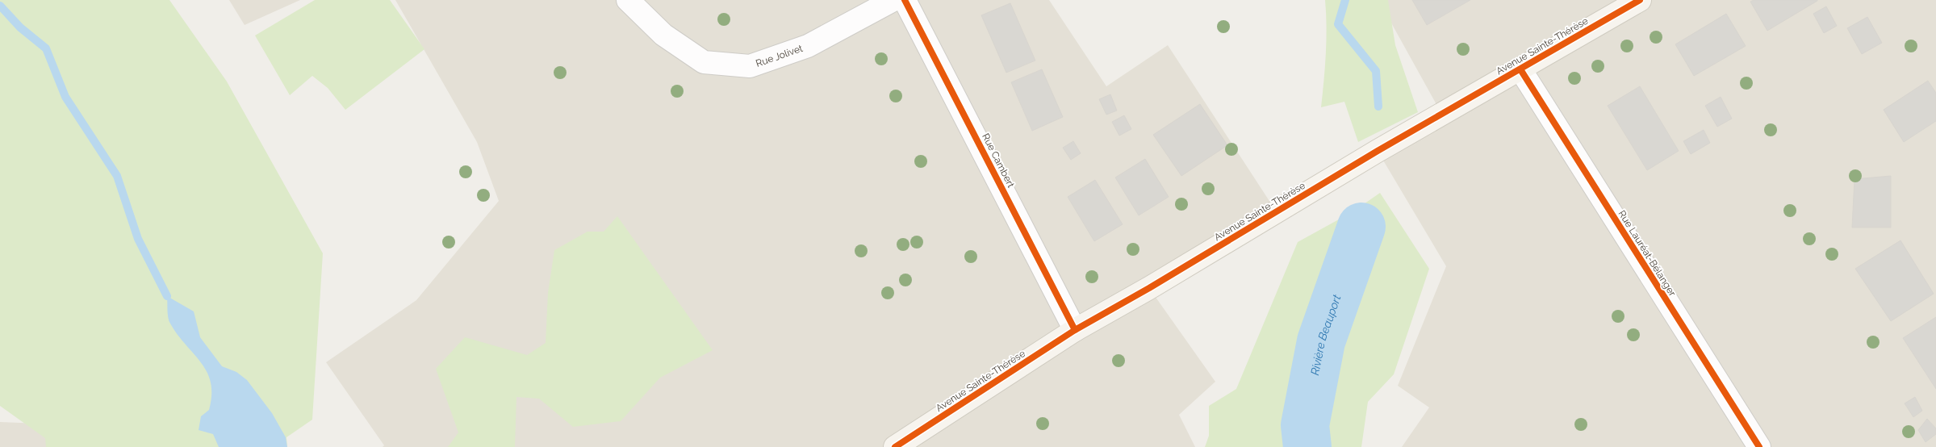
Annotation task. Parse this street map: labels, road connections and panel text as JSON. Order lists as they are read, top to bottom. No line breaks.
{"streets":{"street":["Avenue Sainte-Thérèse","Rue Jolivet","Rue Cambert","Rue Lauréat-Bélanger"]},"crossings":[["Avenue Sainte-Thérèse","Rue Cambert"],["Avenue Sainte-Thérèse","Rue Lauréat-Bélanger"]],"water":["Rivière Beauport"]}
